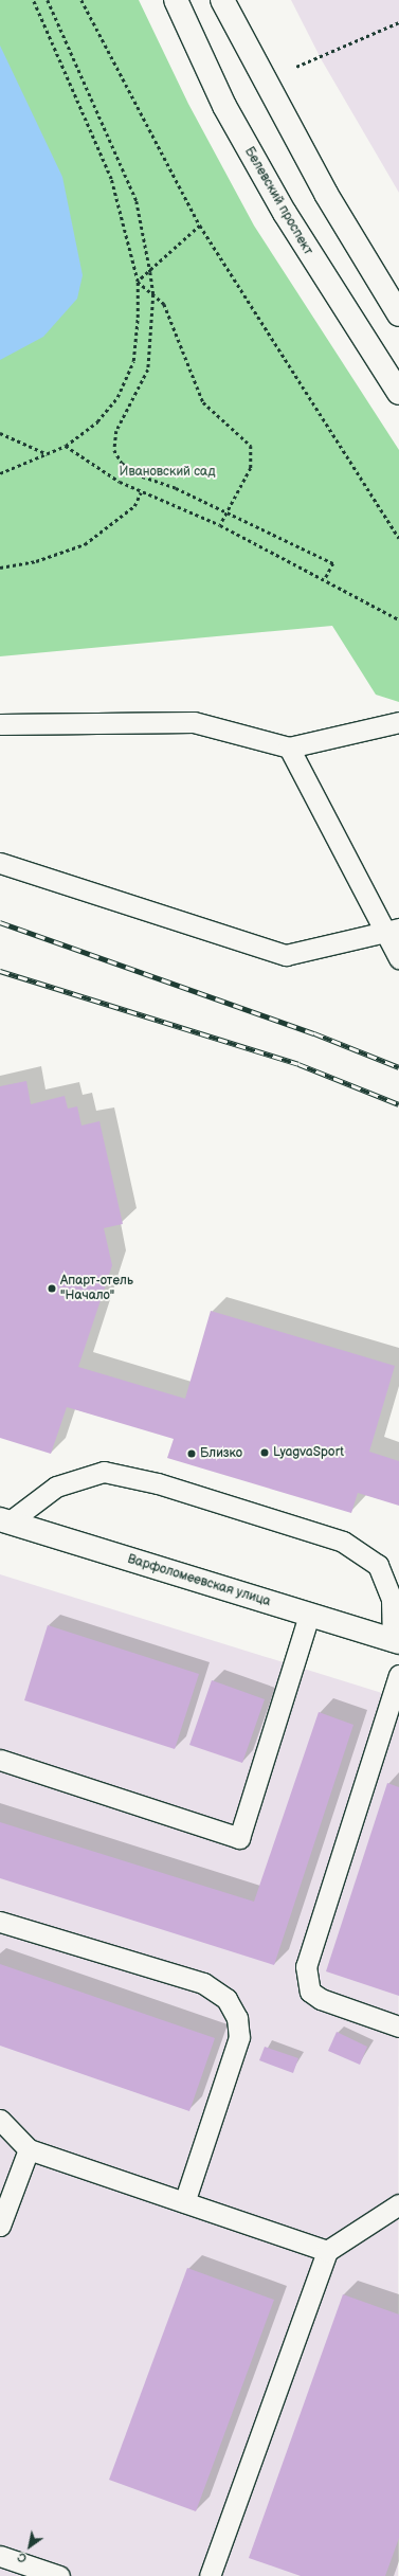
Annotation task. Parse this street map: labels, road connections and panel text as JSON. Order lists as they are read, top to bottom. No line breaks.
{"streets":{"street":["Белевский проспект","Варфоломеевская улица"]},"parks":["Ивановский сад"],"places":["Апарт-отель \"Начало\"","LyagvaSport","Близко"],"north":"bottom left"}
